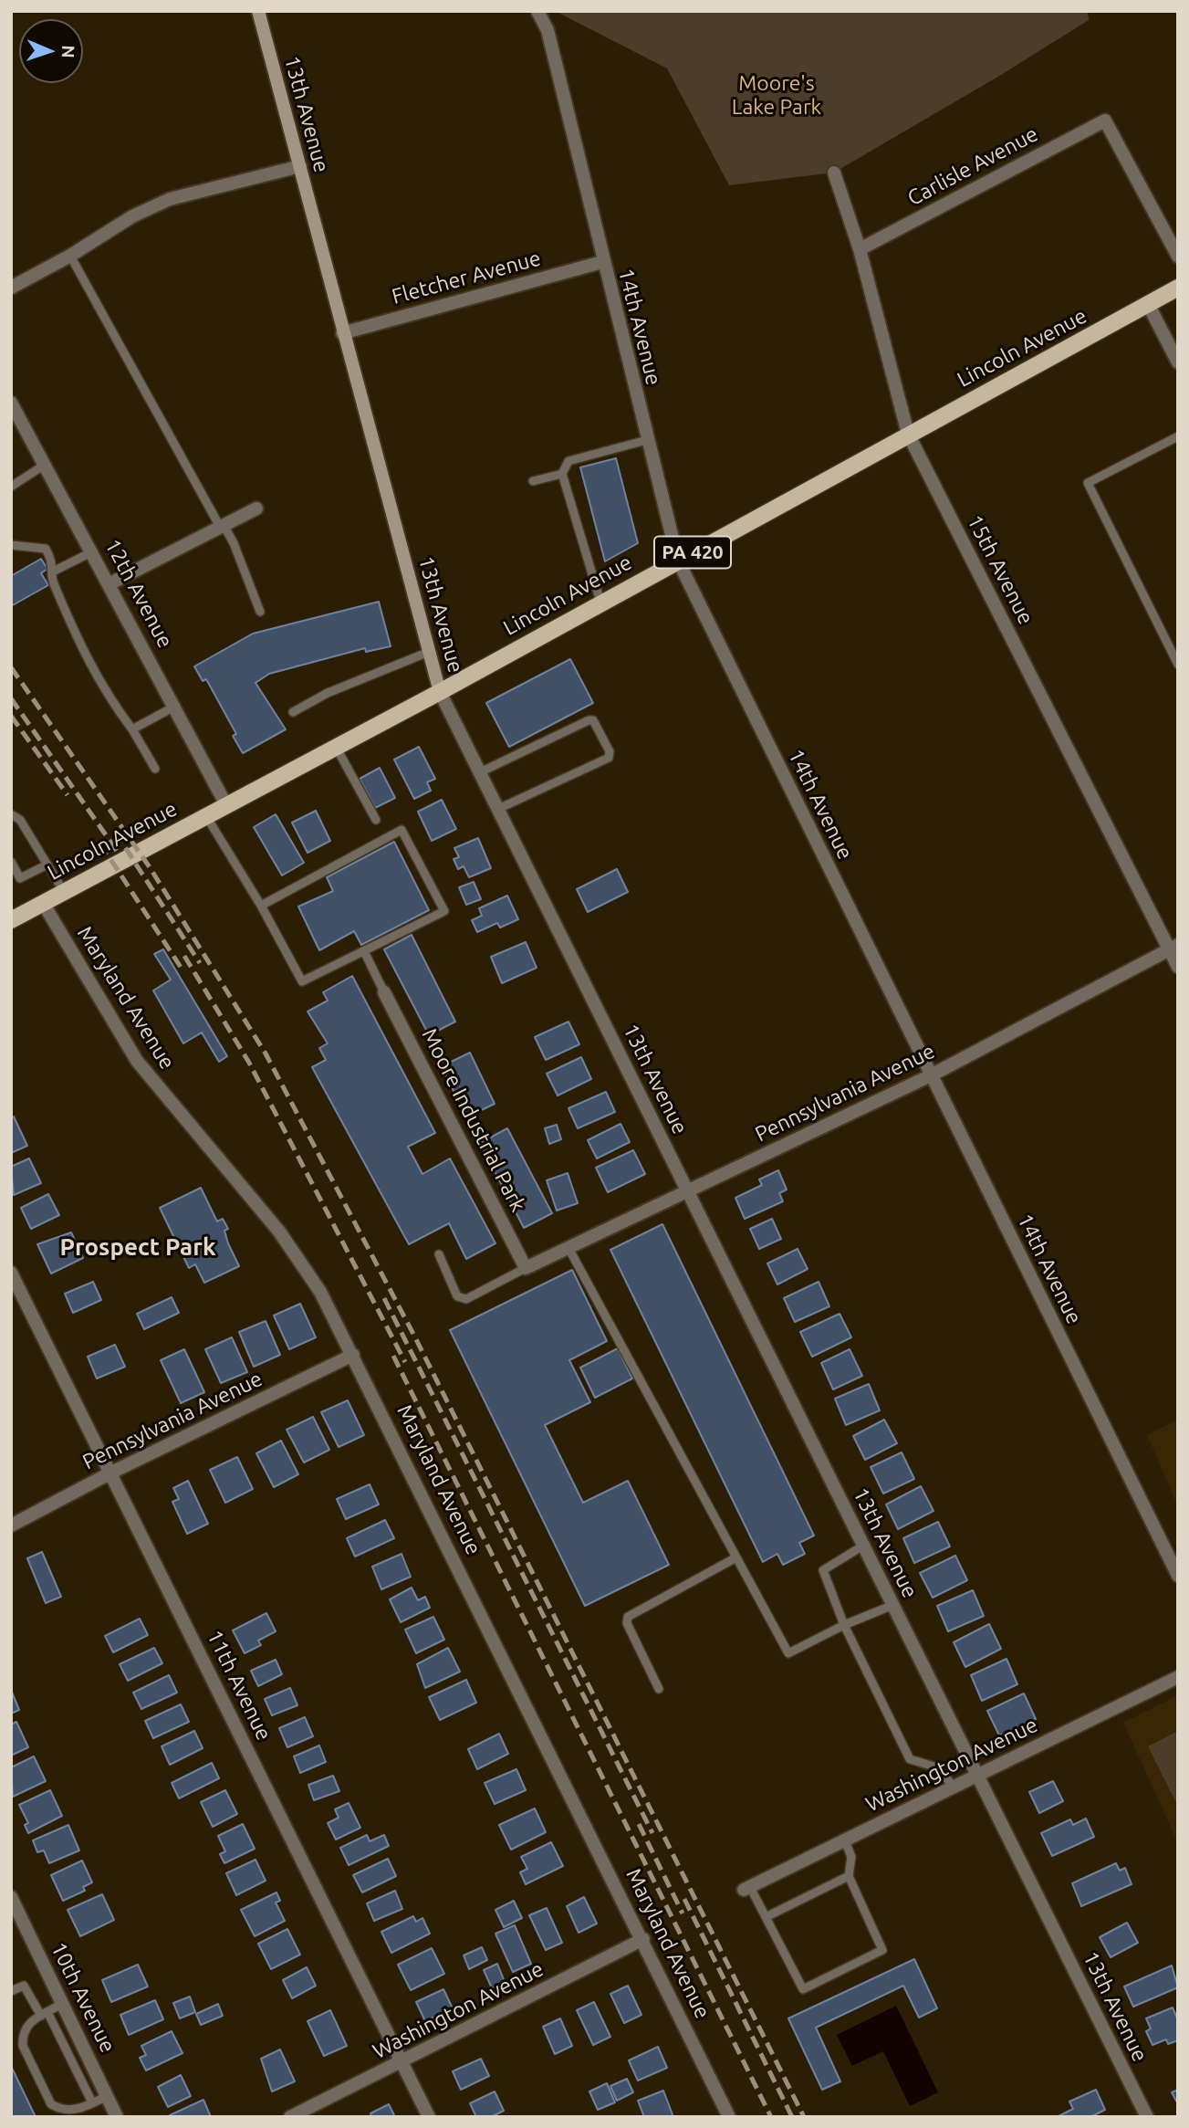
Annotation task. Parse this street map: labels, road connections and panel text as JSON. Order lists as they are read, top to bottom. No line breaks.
{"streets":{"main road":["Lincoln Avenue","PA 420"],"street":["13th Avenue","Carlisle Avenue","Fletcher Avenue","14th Avenue","15th Avenue","12th Avenue","Maryland Avenue","Pennsylvania Avenue","Moore Industrial Park","11th Avenue","Washington Avenue","10th Avenue"]},"crossings":[["13th Avenue","Fletcher Avenue"],["13th Avenue","Lincoln Avenue"],["13th Avenue","Pennsylvania Avenue"],["13th Avenue","Washington Avenue"],["Carlisle Avenue","15th Avenue"],["Fletcher Avenue","14th Avenue"],["14th Avenue","Lincoln Avenue"],["14th Avenue","Pennsylvania Avenue"],["Lincoln Avenue","15th Avenue"],["Lincoln Avenue","12th Avenue"],["Lincoln Avenue","Maryland Avenue"],["15th Avenue","Pennsylvania Avenue"],["Maryland Avenue","Pennsylvania Avenue"],["Maryland Avenue","Washington Avenue"],["Pennsylvania Avenue","Moore Industrial Park"],["Pennsylvania Avenue","11th Avenue"],["11th Avenue","Washington Avenue"]],"districts":["Prospect Park"],"parks":["Moore's Lake Park"],"north":"right"}
